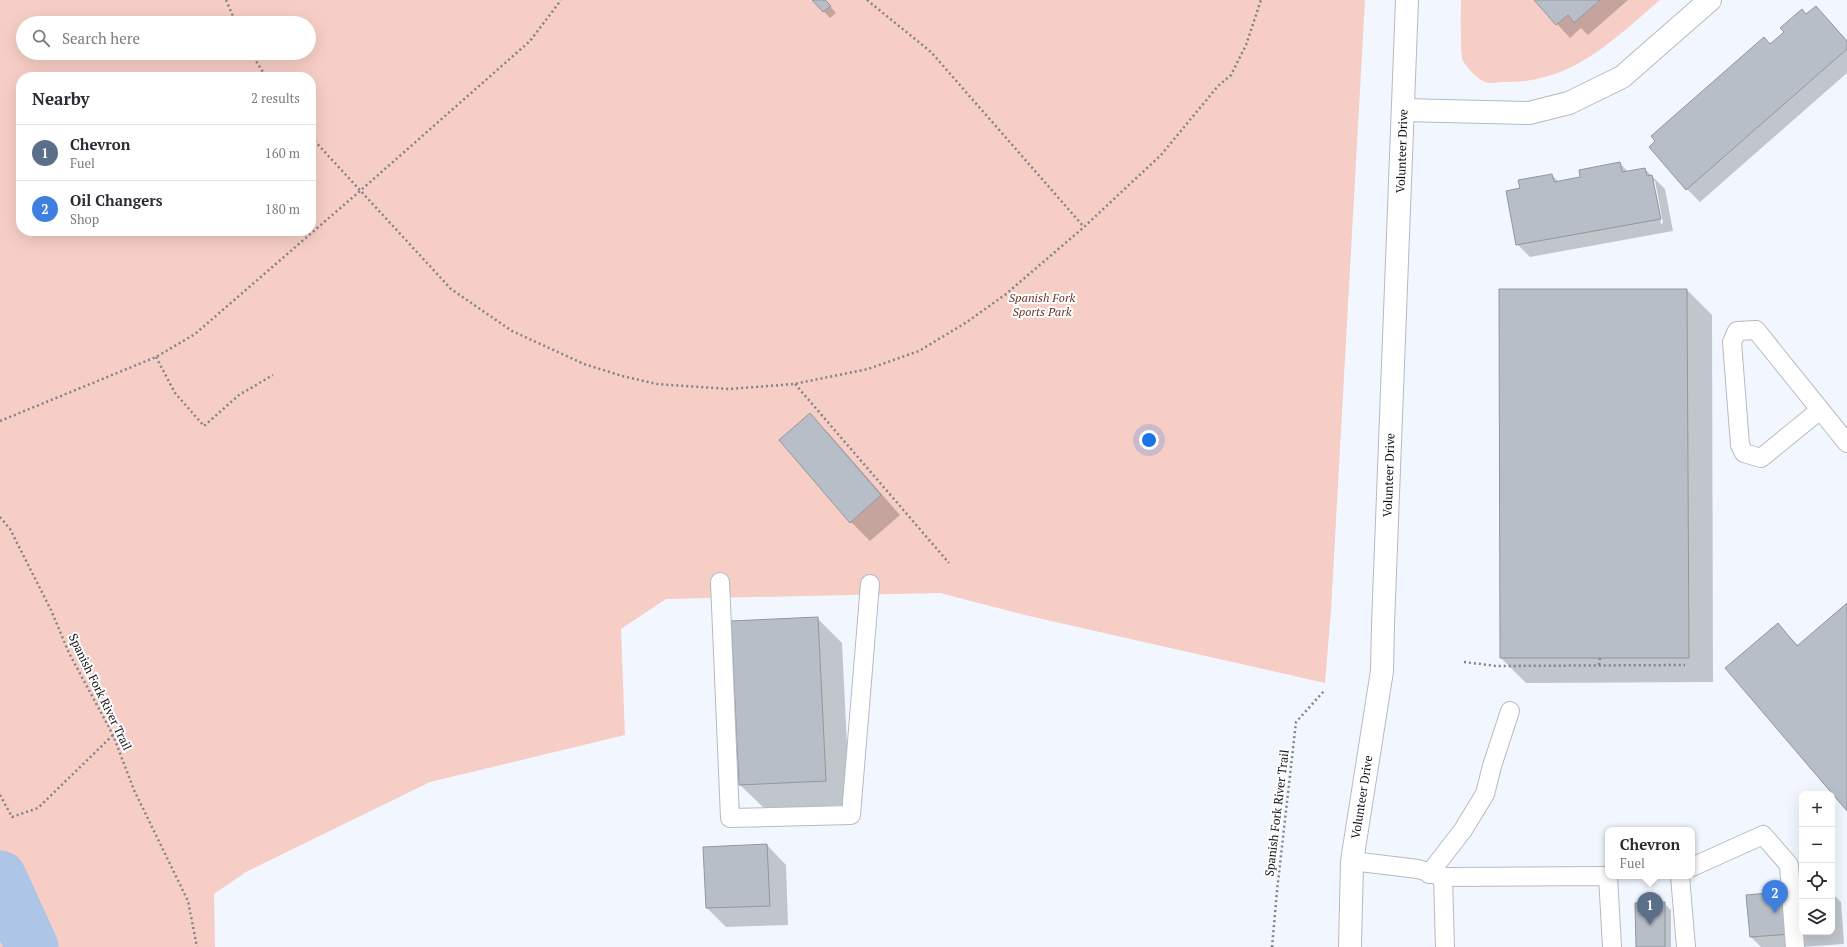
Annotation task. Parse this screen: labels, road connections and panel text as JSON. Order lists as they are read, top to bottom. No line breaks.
{"streets":{"street":["Volunteer Drive"],"path":["Spanish Fork River Trail"]},"parks":["Spanish Fork Sports Park"],"page":{"search":"Search here","heading":["Nearby","2 results"],"list":[{"mark":"1","name":"Chevron","note":"Fuel","value":"160 m"},{"mark":"2","name":"Oil Changers","note":"Shop","value":"180 m"}],"map_buttons":["+","−"],"popup":["Chevron","Fuel"],"pins":["2","1"]}}
